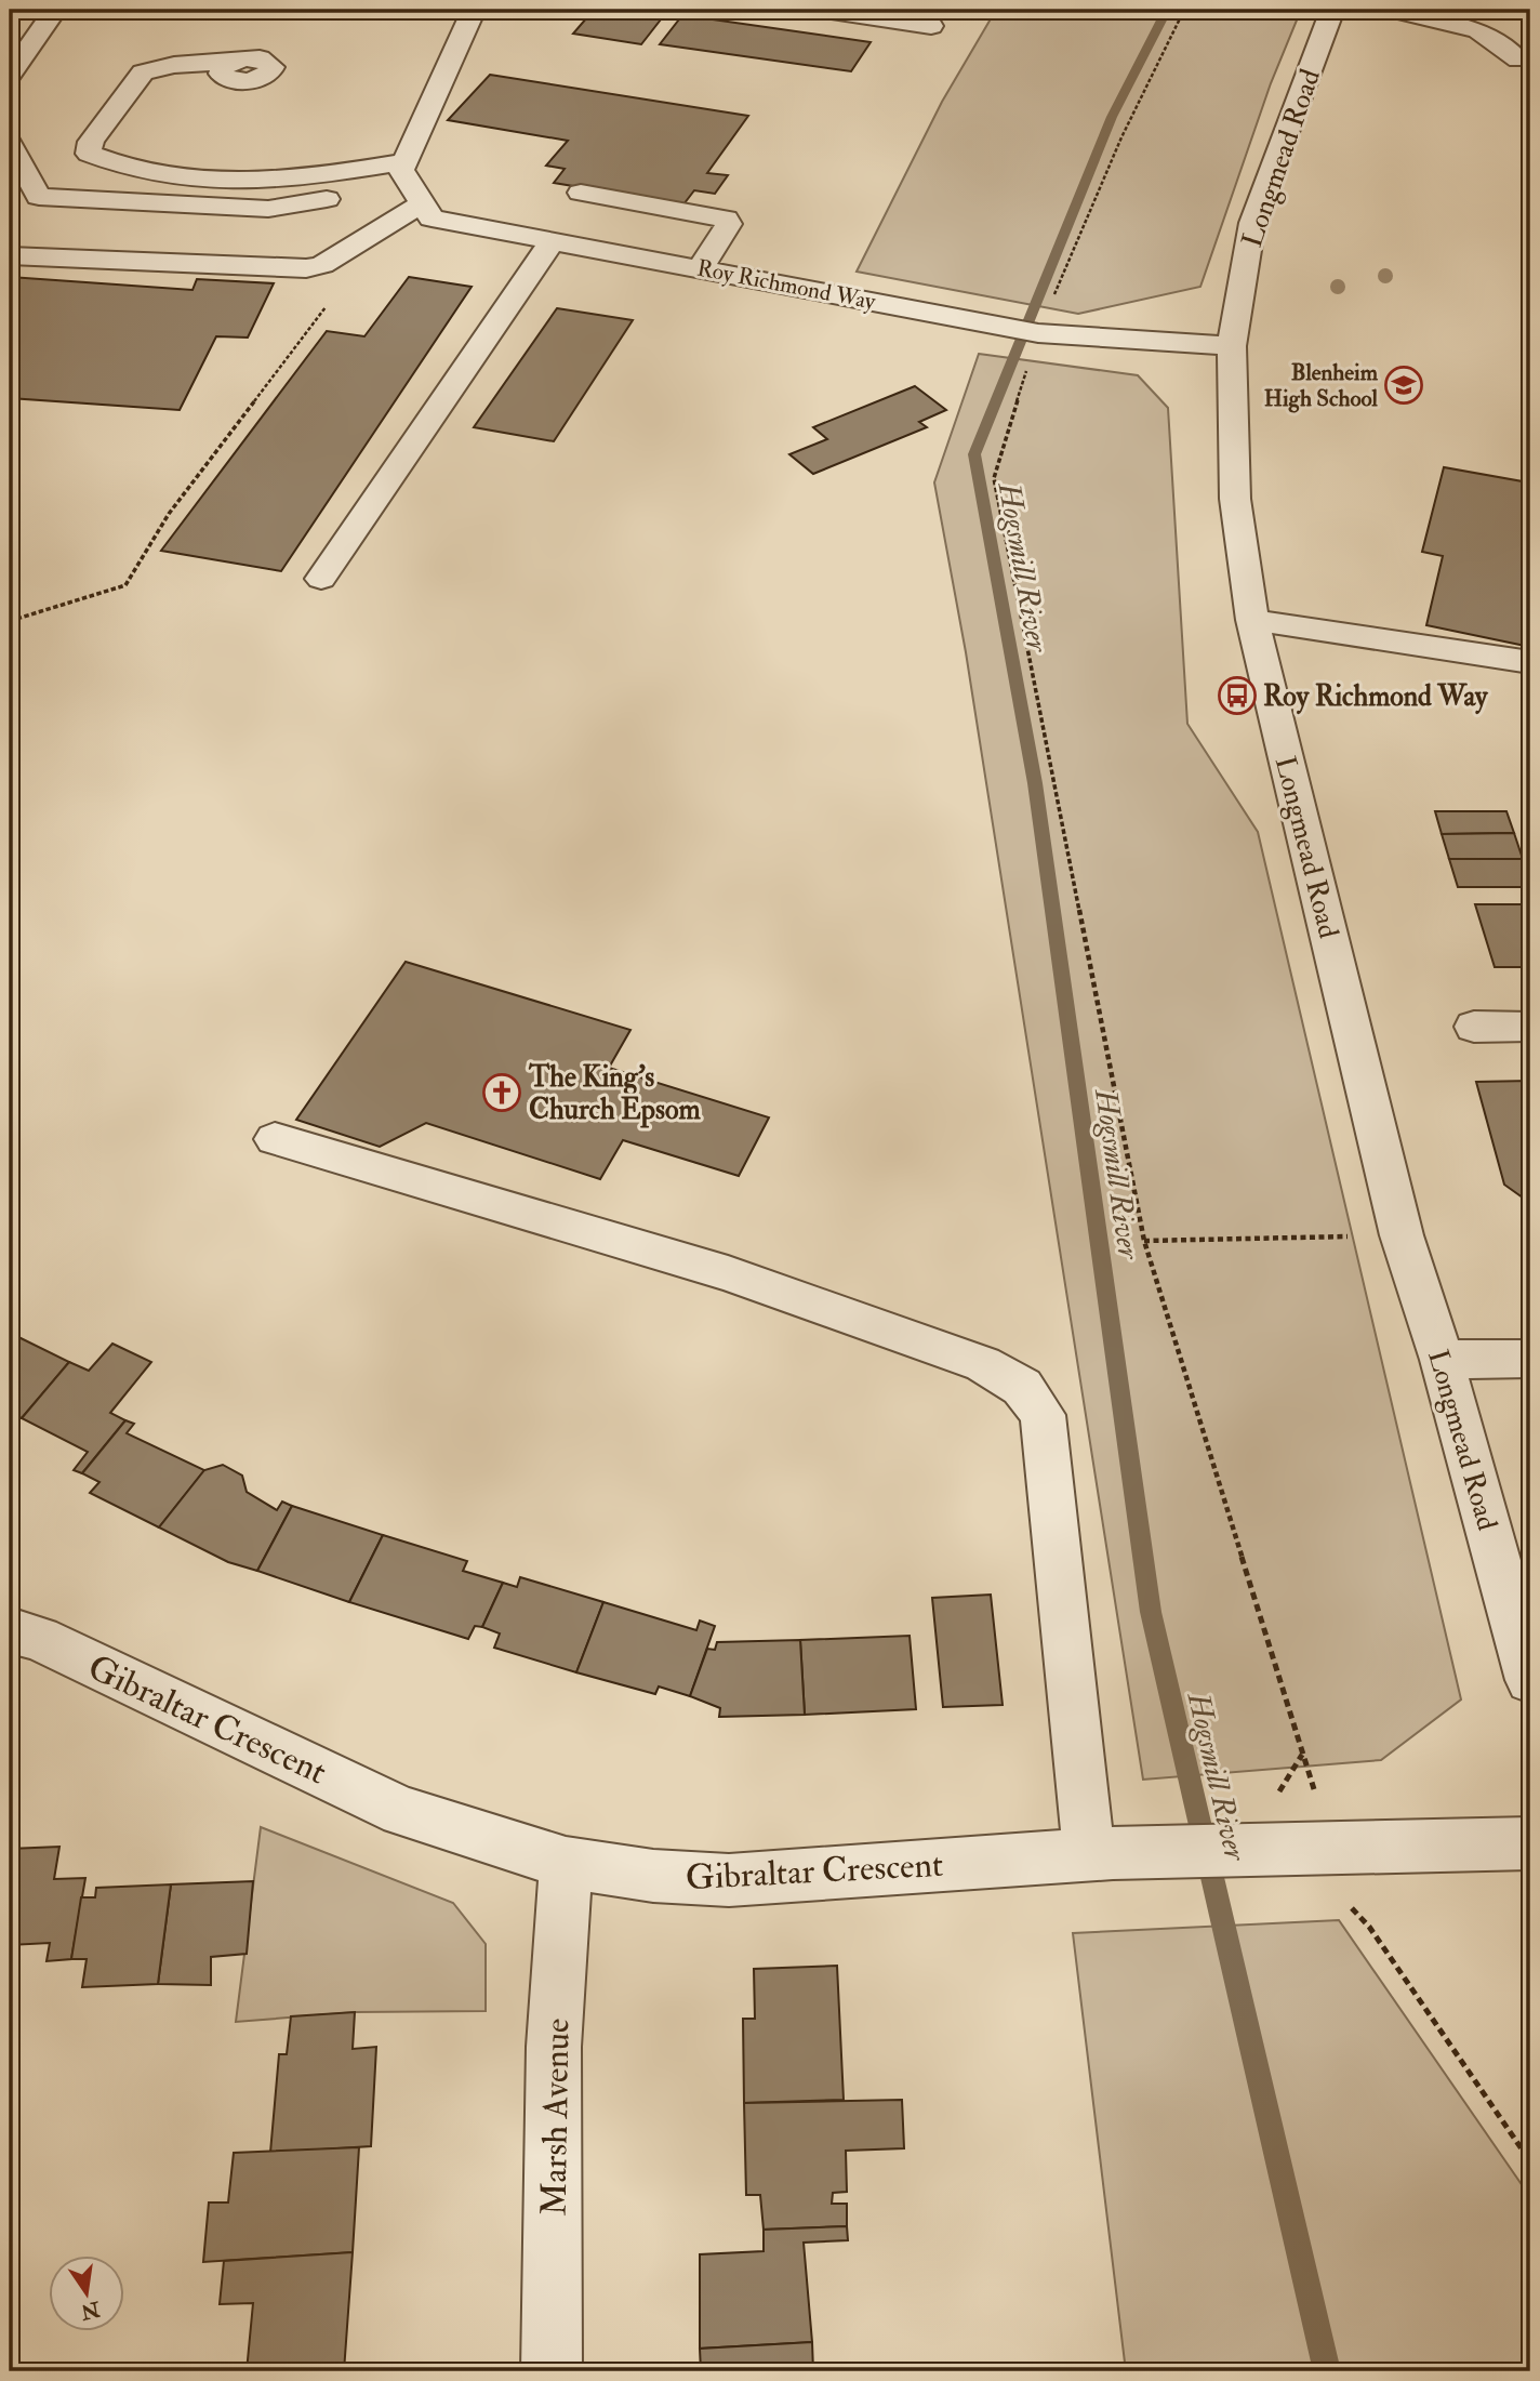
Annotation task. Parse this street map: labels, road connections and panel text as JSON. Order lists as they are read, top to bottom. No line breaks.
{"streets":{"street":["Longmead Road","Roy Richmond Way","Gibraltar Crescent","Marsh Avenue"]},"crossings":[["Longmead Road","Roy Richmond Way"],["Gibraltar Crescent","Marsh Avenue"]],"water":["Hogsmill River"],"places":{"school or university":["Blenheim High School"],"bus stop":["Roy Richmond Way"],"church":["The King's Church Epsom"]},"north":"bottom"}
